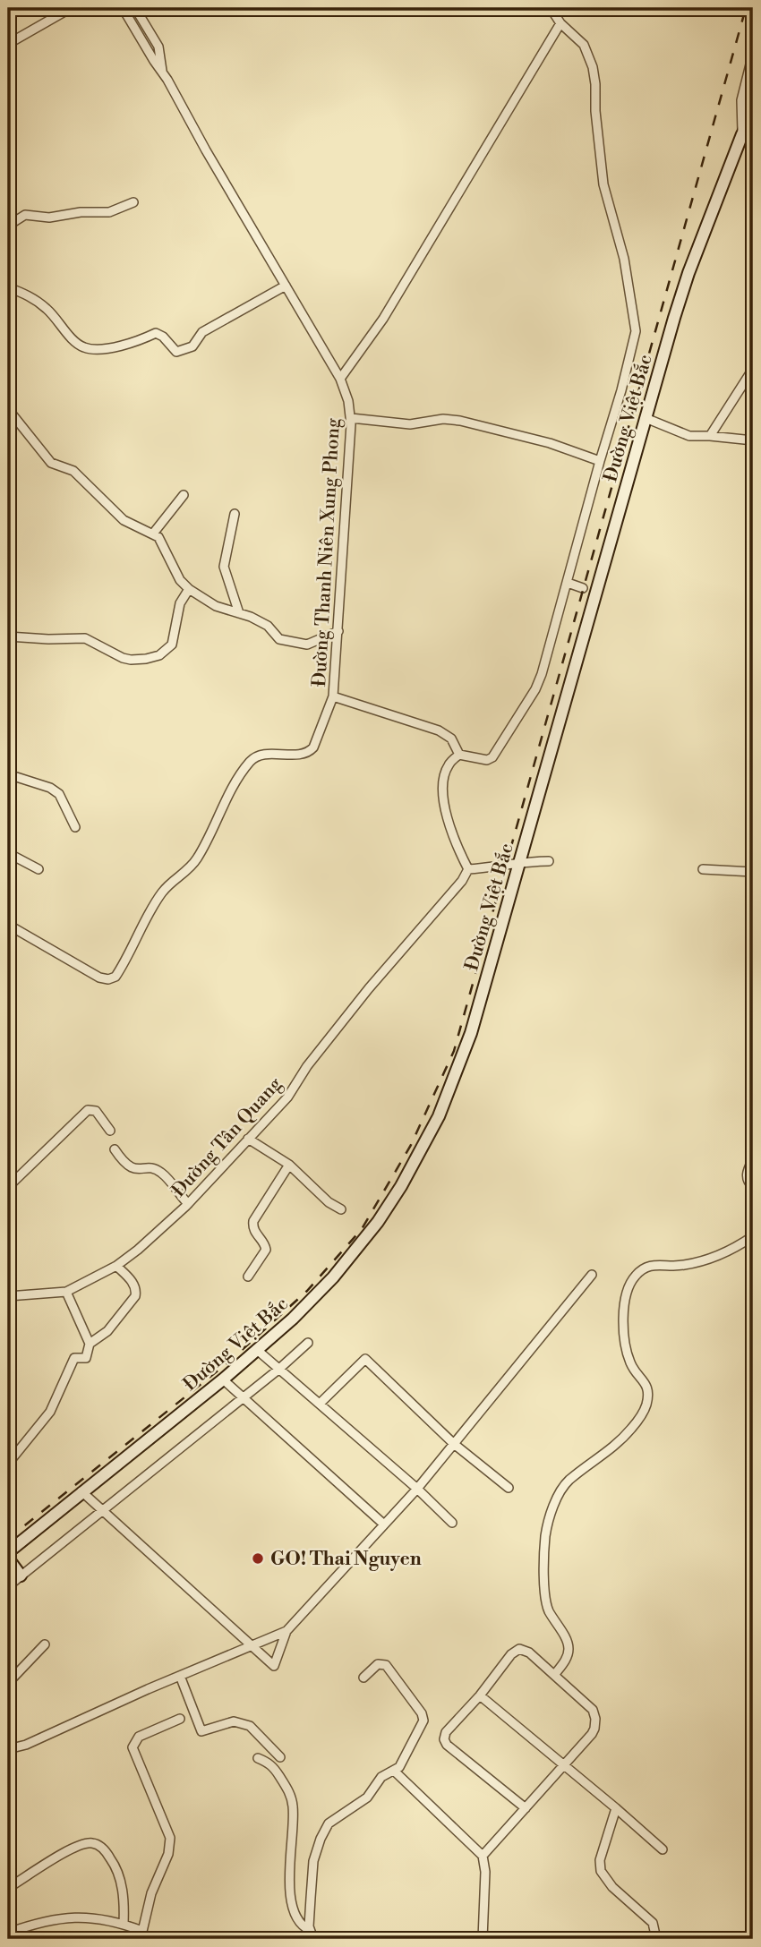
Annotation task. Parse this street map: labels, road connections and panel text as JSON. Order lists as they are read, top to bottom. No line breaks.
{"streets":{"main road":["Đường Việt Bắc"],"street":["Đường Thanh Niên Xung Phong","Đường Tân Quang"]},"places":["GO! Thai Nguyen"]}
